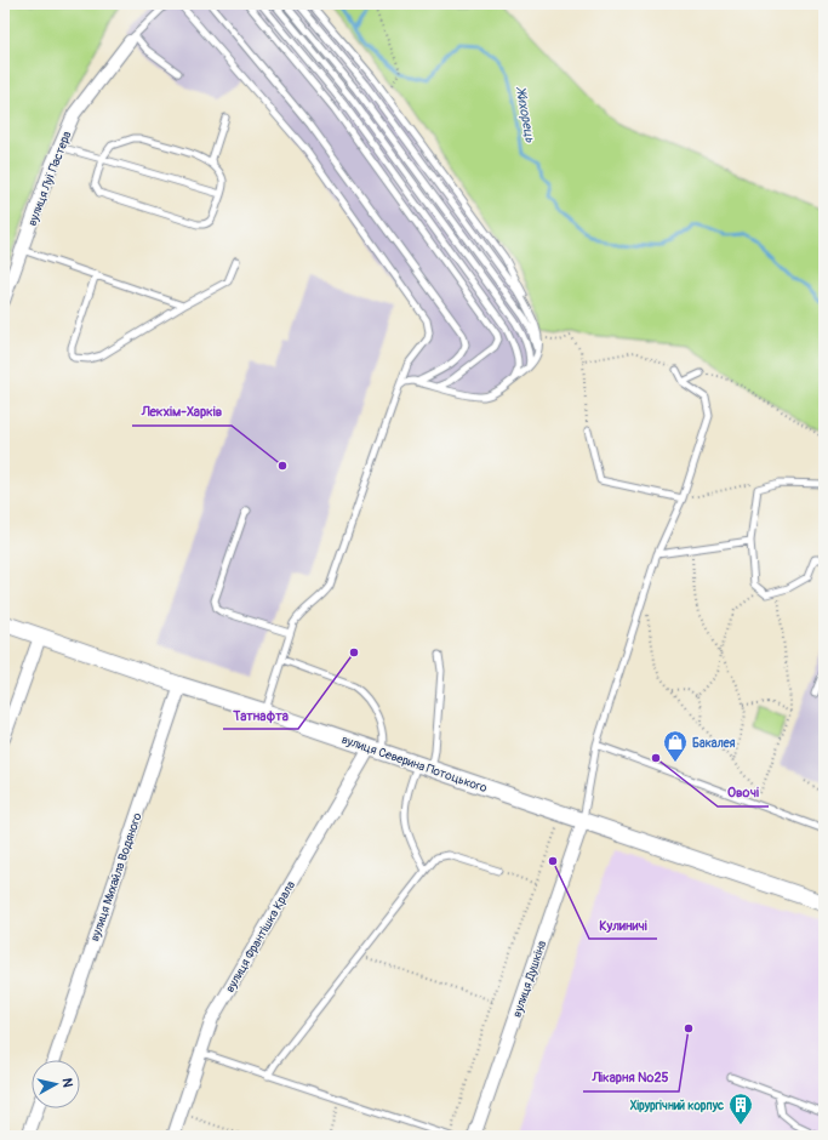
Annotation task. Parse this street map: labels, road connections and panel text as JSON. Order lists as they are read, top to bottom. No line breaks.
{"streets":{"street":["вулиця Луї Пастера","вулиця Северина Потоцького","вулиця Михайла Водяного","вулиця Франтішка Крала","вулиця Душкіна"]},"crossings":[["вулиця Северина Потоцького","вулиця Михайла Водяного"],["вулиця Северина Потоцького","вулиця Франтішка Крала"],["вулиця Северина Потоцького","вулиця Душкіна"]],"water":["Жихорець"],"places":{"other":["Лекхім-Харків","Татнафта","Овочі","Кулиничі","Лікарня №25"],"shop":["Бакалея"],"building":["Хірургічний корпус"]},"north":"right"}
